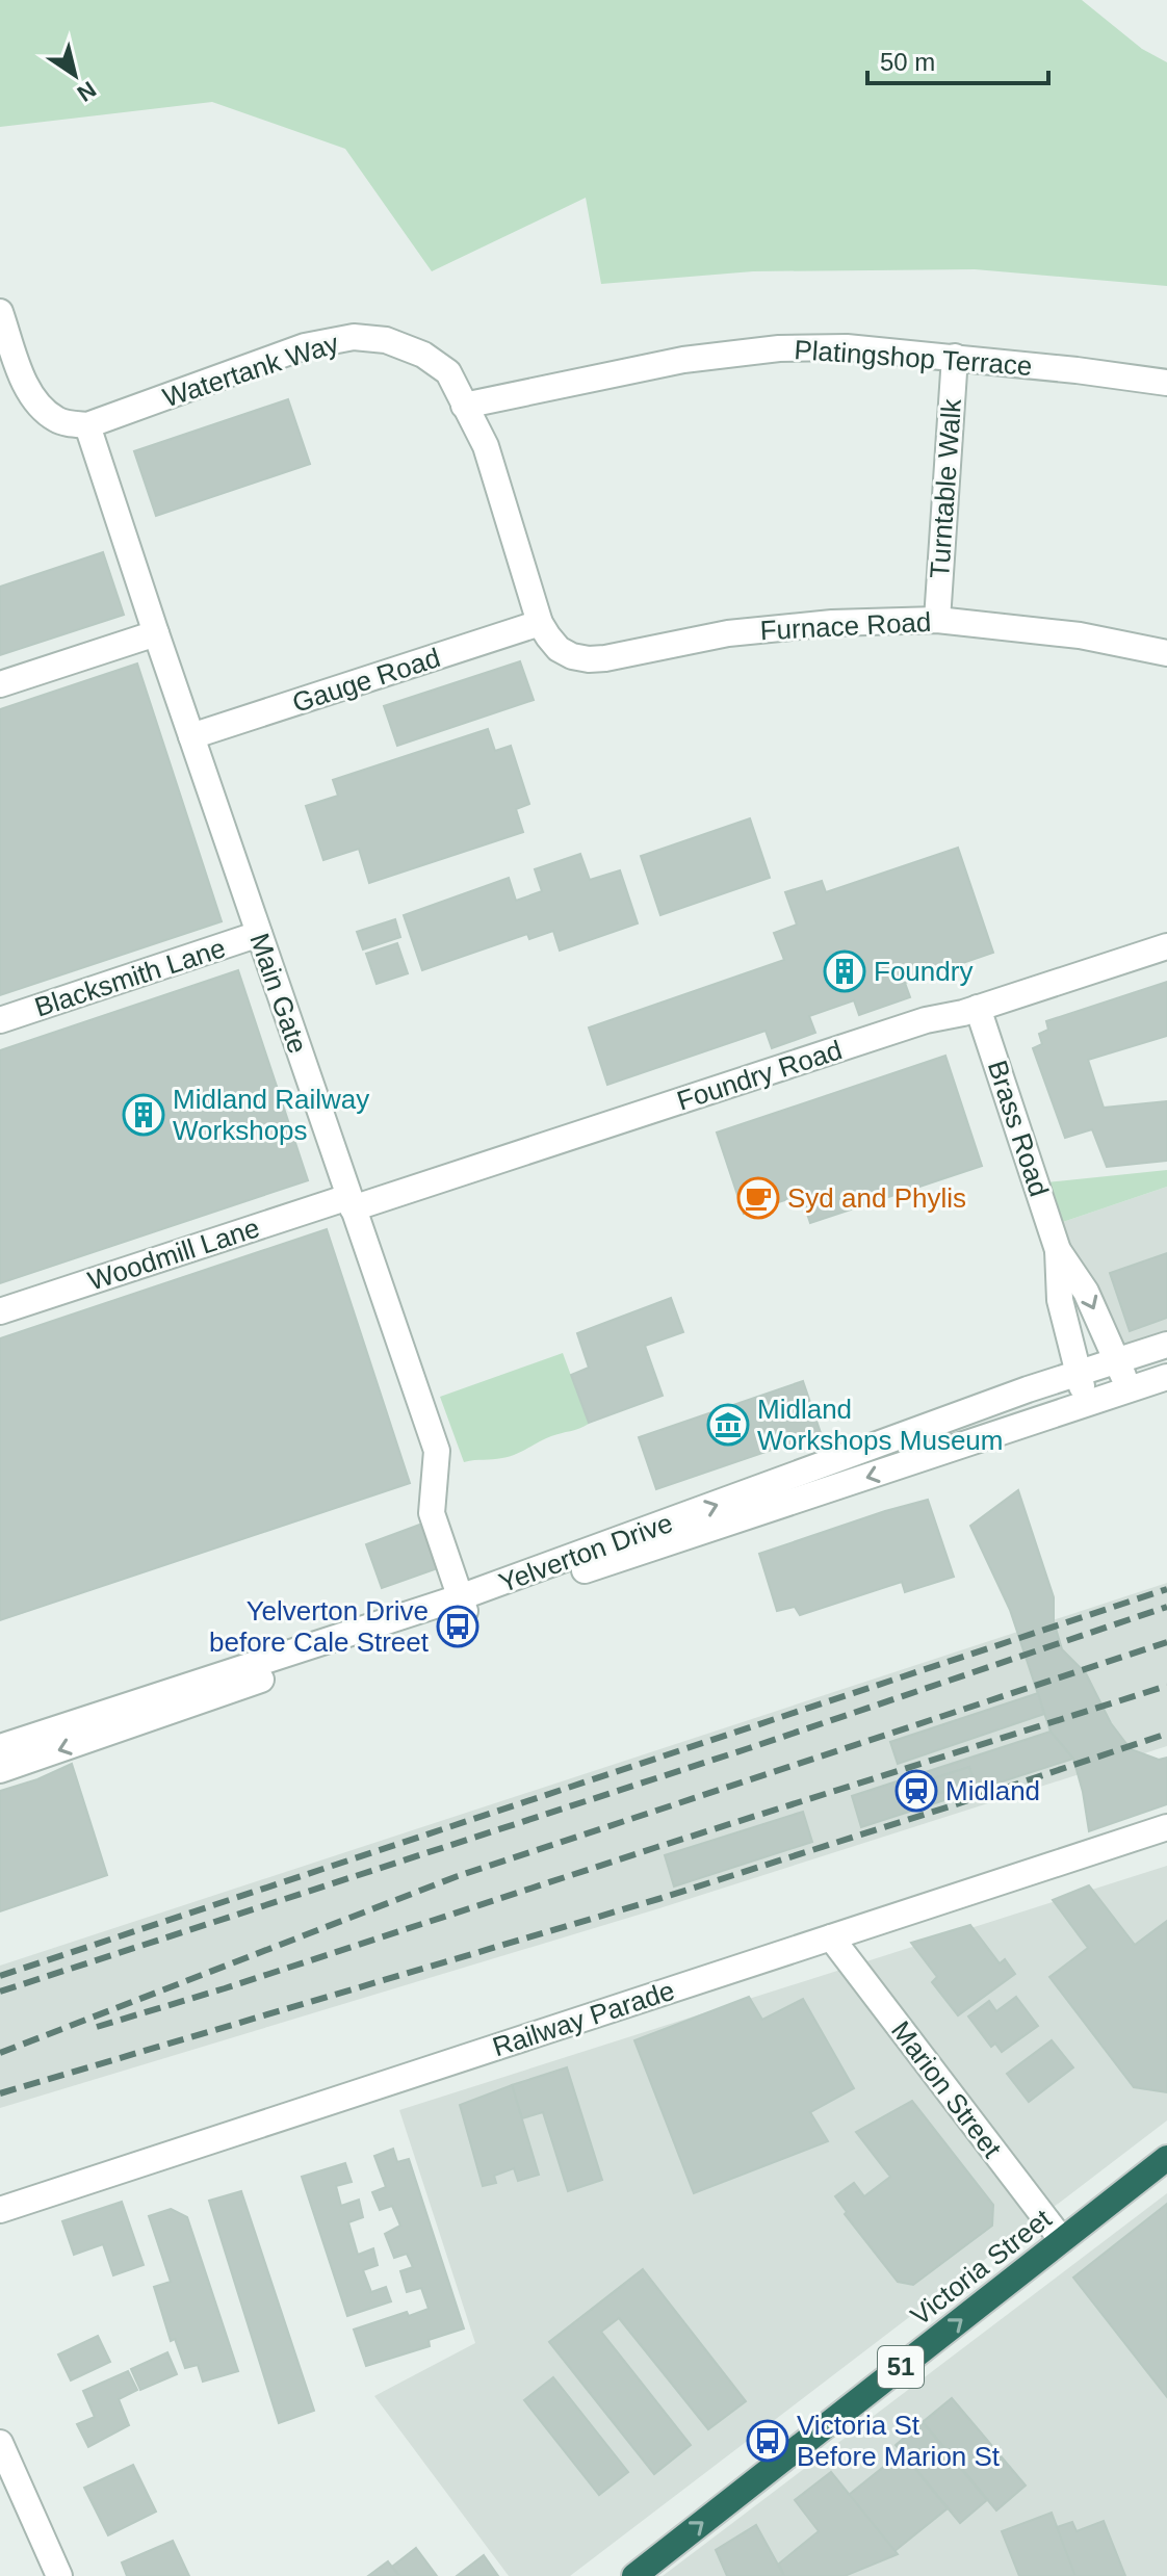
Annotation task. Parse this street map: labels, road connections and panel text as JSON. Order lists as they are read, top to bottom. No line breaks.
{"streets":{"highway":["Victoria Street","51"],"street":["Platingshop Terrace","Watertank Way","Turntable Walk","Furnace Road","Gauge Road","Blacksmith Lane","Main Gate","Foundry Road","Brass Road","Woodmill Lane","Yelverton Drive","Railway Parade","Marion Street"]},"crossings":[["Platingshop Terrace","Watertank Way"],["Platingshop Terrace","Turntable Walk"],["Watertank Way","Furnace Road"],["Watertank Way","Gauge Road"],["Watertank Way","Main Gate"],["Turntable Walk","Furnace Road"],["Furnace Road","Gauge Road"],["Gauge Road","Main Gate"],["Blacksmith Lane","Main Gate"],["Main Gate","Foundry Road"],["Main Gate","Woodmill Lane"],["Main Gate","Yelverton Drive"],["Foundry Road","Brass Road"],["Foundry Road","Woodmill Lane"],["Brass Road","Yelverton Drive"],["Railway Parade","Marion Street"],["Marion Street","Victoria Street"]],"one_way":["Victoria Street"],"places":{"building":["Foundry","Midland Railway Workshops"],"cafe":["Syd and Phylis"],"museum":["Midland Workshops Museum"],"bus stop":["Yelverton Drive before Cale Street","Victoria St Before Marion St"],"station":["Midland"]},"scale_bar":"50 m","north":"bottom right"}
